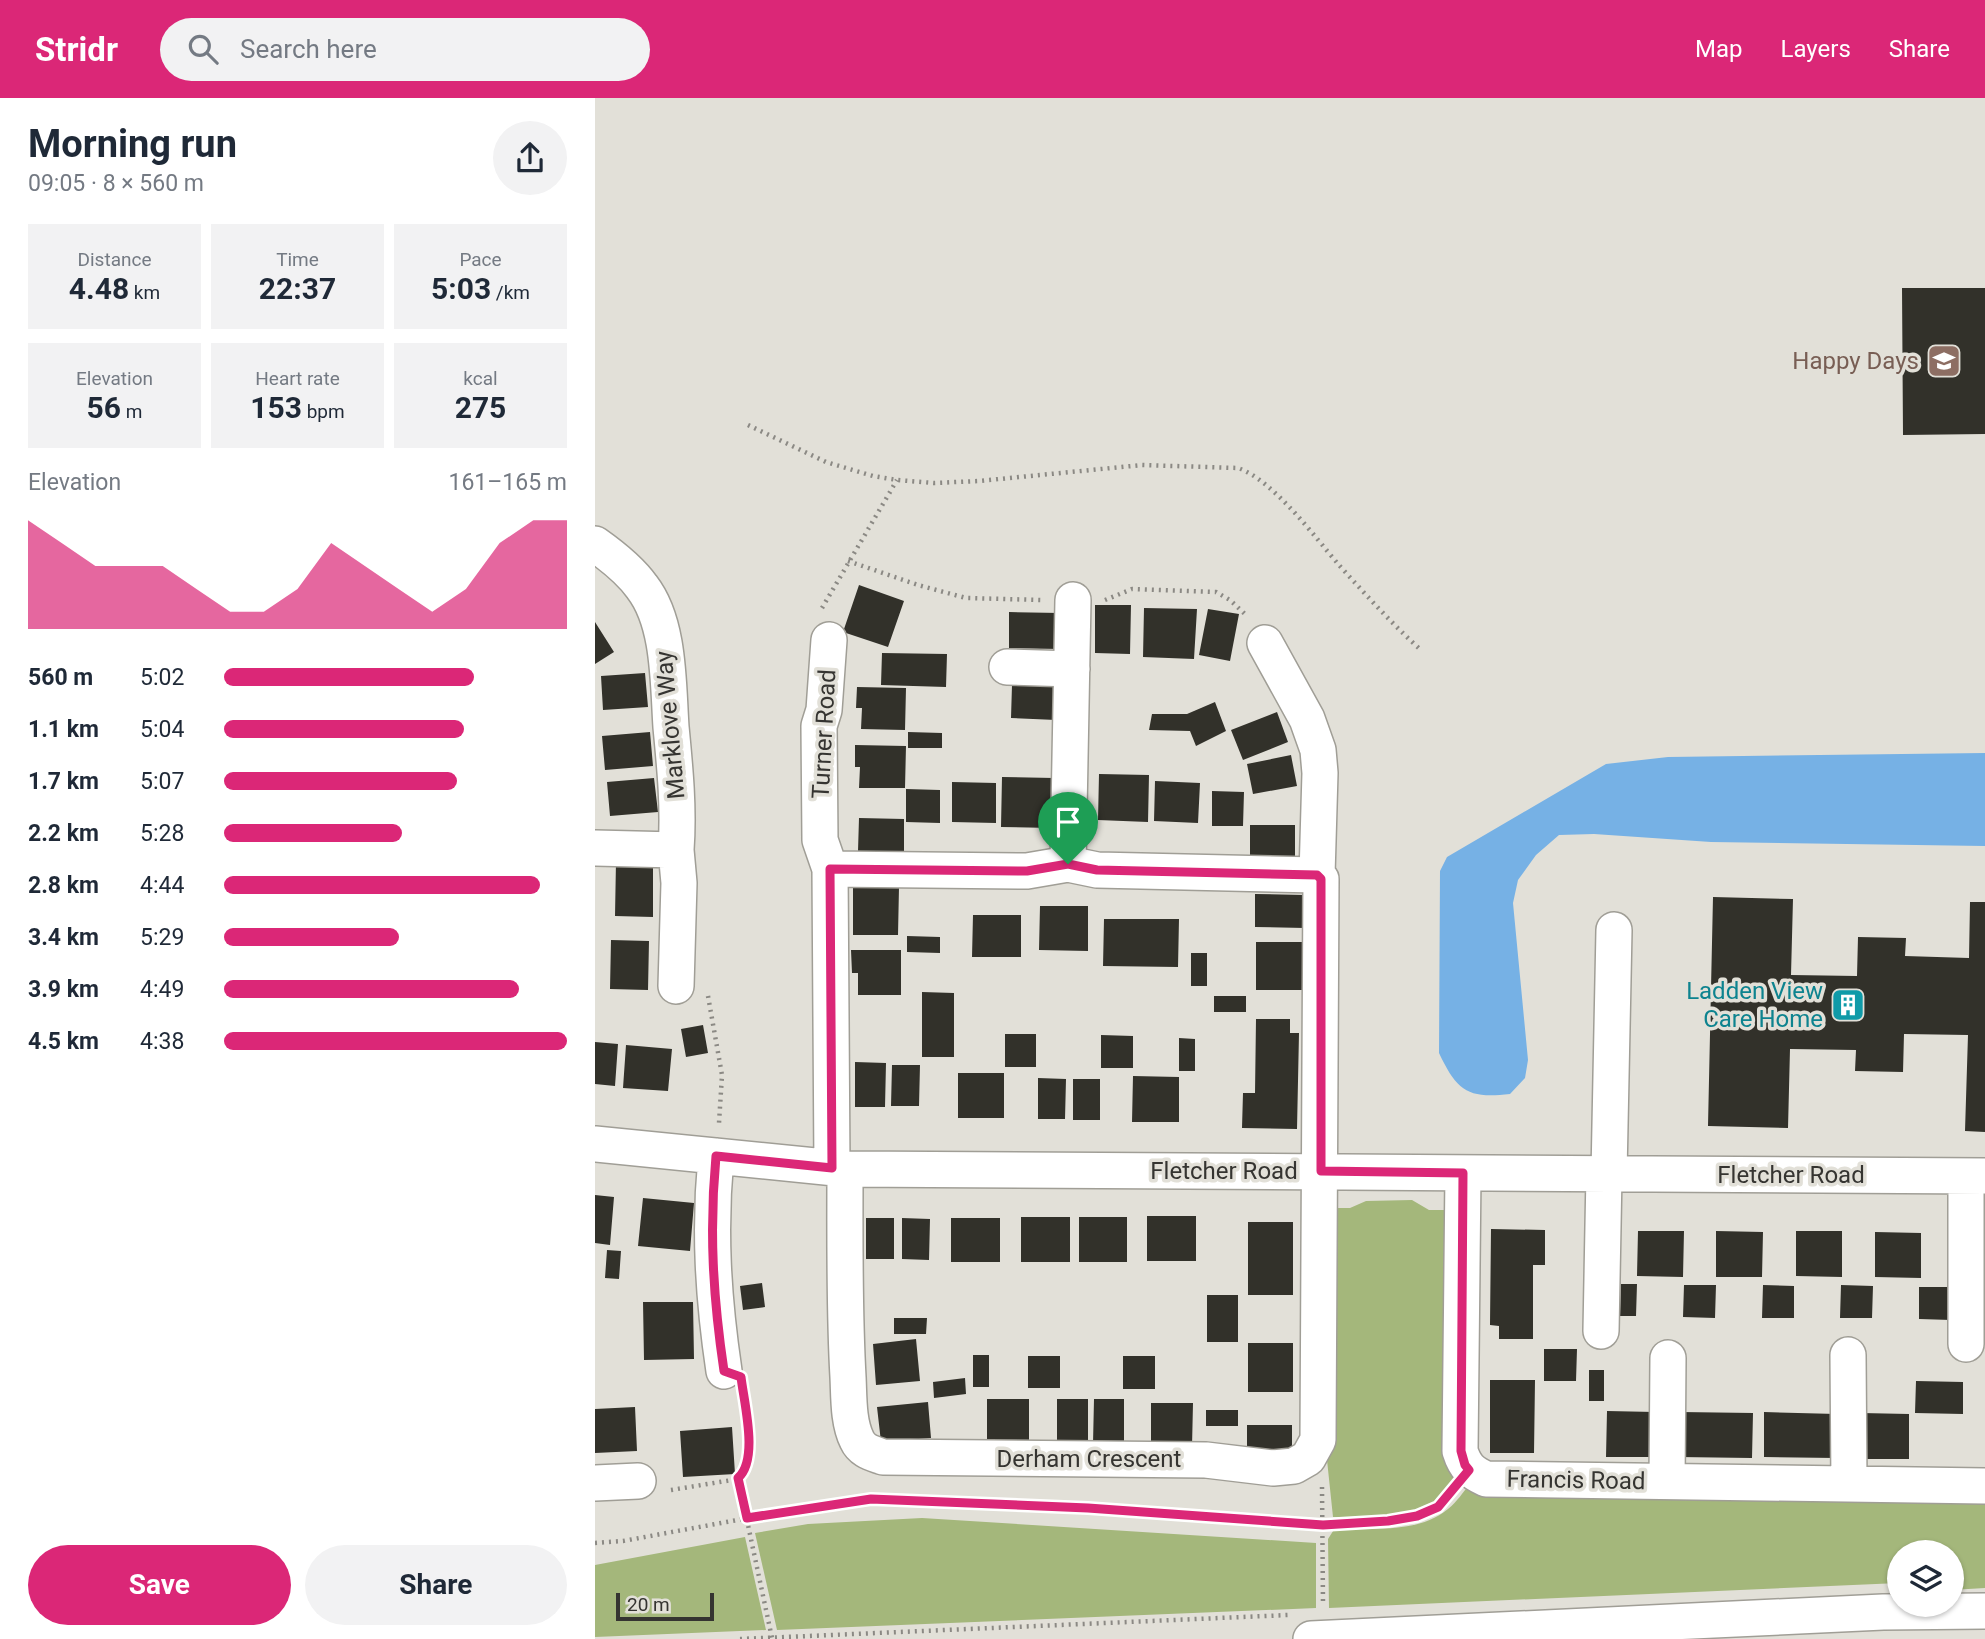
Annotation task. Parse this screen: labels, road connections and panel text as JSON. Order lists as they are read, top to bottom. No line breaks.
{"streets":{"street":["Marklove Way","Turner Road","Fletcher Road","Derham Crescent","Francis Road"]},"crossings":[["Turner Road","Fletcher Road"],["Turner Road","Derham Crescent"],["Fletcher Road","Derham Crescent"]],"places":{"school or university":["Happy Days"],"building":["Ladden View Care Home"]},"scale_bar":"20 m","page":{"header":"Stridr","search":"Search here","nav":["Map","Layers","Share"],"heading":["Morning run","09:05 · 8 × 560 m"],"stats":[["Distance","4.48 km"],["Time","22:37"],["Pace","5:03 /km"],["Elevation","56 m"],["Heart rate","153 bpm"],["kcal","275"]],"chart":["Elevation","161–165 m"],"list":[{"name":"560 m","note":"5:02"},{"name":"1.1 km","note":"5:04"},{"name":"1.7 km","note":"5:07"},{"name":"2.2 km","note":"5:28"},{"name":"2.8 km","note":"4:44"},{"name":"3.4 km","note":"5:29"},{"name":"3.9 km","note":"4:49"},{"name":"4.5 km","note":"4:38"}],"buttons":["Save","Share"],"scale":"20 m"}}
